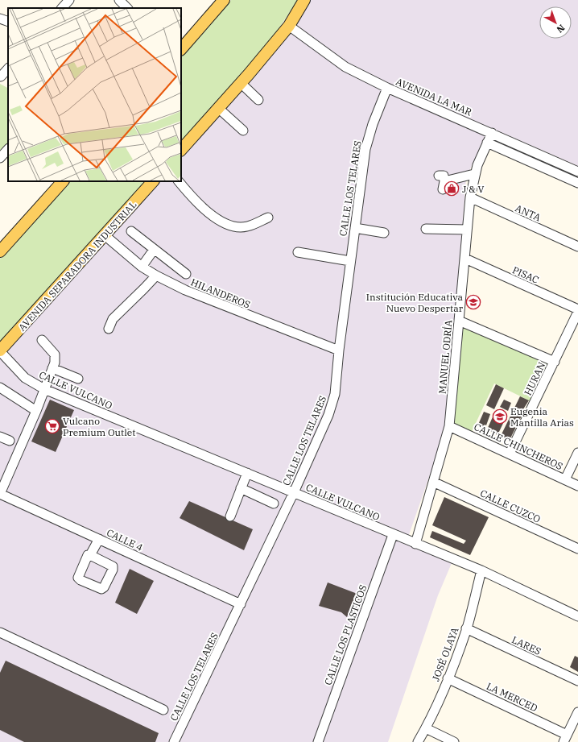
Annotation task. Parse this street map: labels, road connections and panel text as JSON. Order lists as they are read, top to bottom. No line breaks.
{"streets":{"main road":["AVENIDA SEPARADORA INDUSTRIAL"],"street":["AVENIDA LA MAR","CALLE LOS TELARES","ANTA","PISAC","HILANDEROS","MANUEL ODRÍA","HURAN","CALLE VULCANO","CALLE CHINCHEROS","CALLE CUZCO","CALLE 4","CALLE LOS PLASTICOS","LARES","JOSÉ OLAYA","LA MERCED"]},"crossings":[["AVENIDA LA MAR","CALLE LOS TELARES"],["AVENIDA LA MAR","MANUEL ODRÍA"],["CALLE LOS TELARES","HILANDEROS"],["CALLE LOS TELARES","CALLE VULCANO"],["CALLE LOS TELARES","CALLE 4"],["ANTA","MANUEL ODRÍA"],["AVENIDA SEPARADORA INDUSTRIAL","HILANDEROS"],["AVENIDA SEPARADORA INDUSTRIAL","CALLE VULCANO"],["PISAC","MANUEL ODRÍA"],["MANUEL ODRÍA","CALLE VULCANO"],["MANUEL ODRÍA","CALLE CHINCHEROS"],["MANUEL ODRÍA","CALLE CUZCO"],["HURAN","CALLE CHINCHEROS"],["CALLE VULCANO","CALLE LOS PLASTICOS"],["CALLE VULCANO","JOSÉ OLAYA"],["LARES","JOSÉ OLAYA"],["JOSÉ OLAYA","LA MERCED"]],"places":{"shop":["J & V"],"school or university":["Institución Educativa Nuevo Despertar","Eugenia Mantilla Arias"],"supermarket":["Vulcano Premium Outlet"]},"north":"bottom right"}
